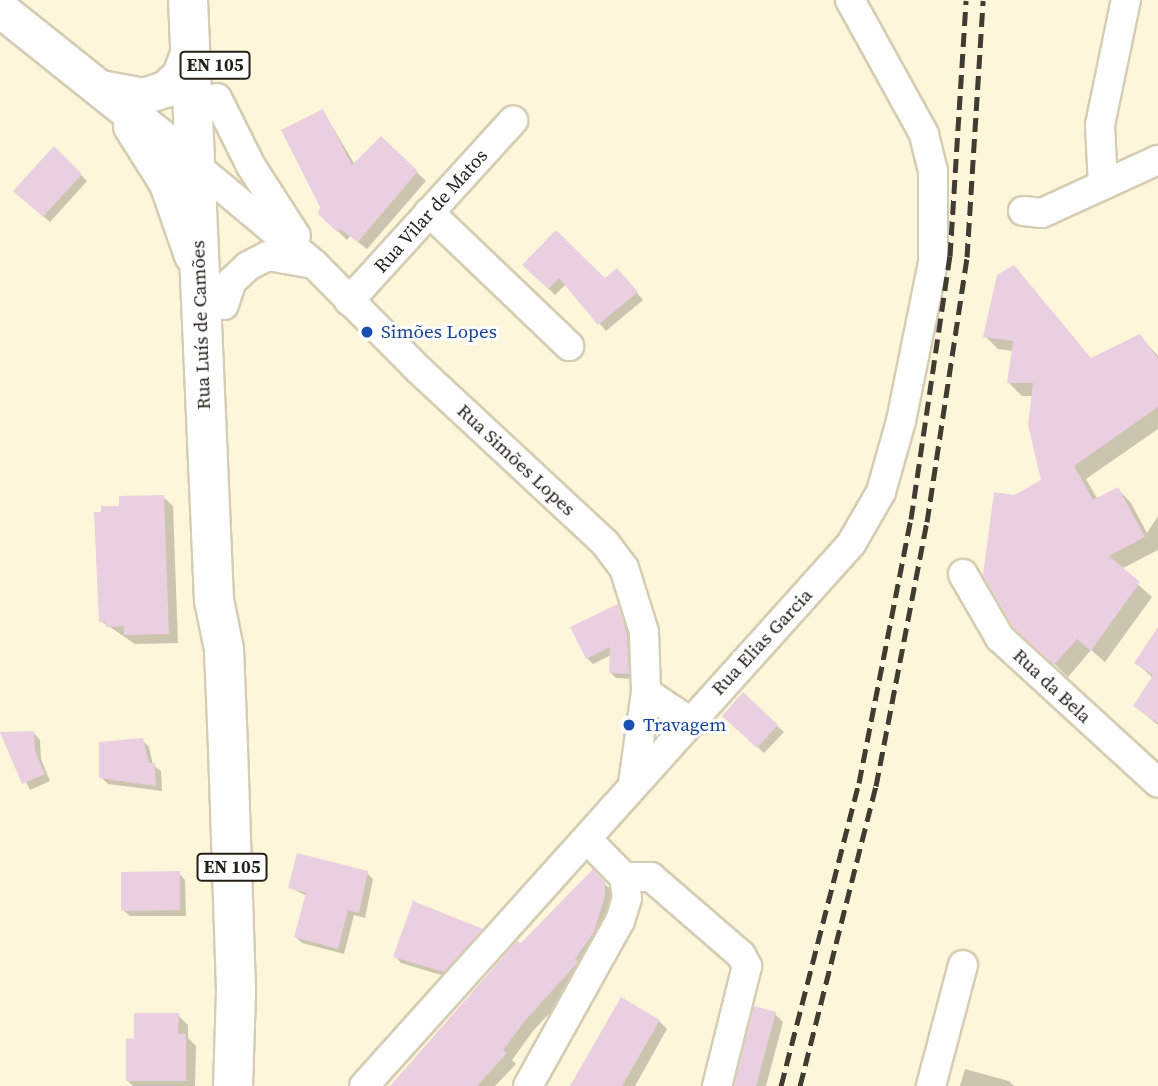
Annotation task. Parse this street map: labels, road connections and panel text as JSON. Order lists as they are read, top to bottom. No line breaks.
{"streets":{"main road":["EN 105","Rua Luís de Camões"],"street":["Rua Vilar de Matos","Rua Simões Lopes","Rua Elias Garcia","Rua da Bela"]},"crossings":[["Rua Vilar de Matos","Rua Simões Lopes"],["Rua Luís de Camões","Rua Simões Lopes"],["Rua Simões Lopes","Rua Elias Garcia"]],"places":["Simões Lopes","Travagem"]}
